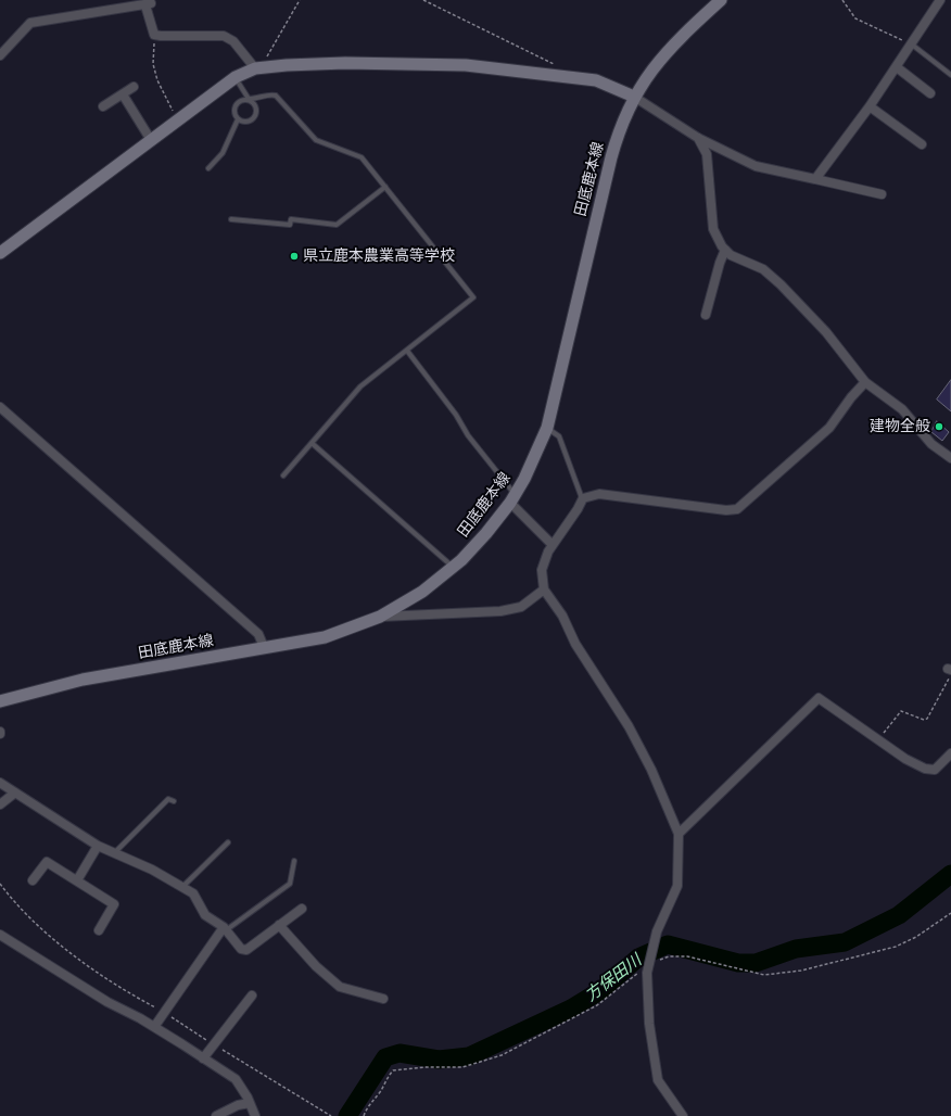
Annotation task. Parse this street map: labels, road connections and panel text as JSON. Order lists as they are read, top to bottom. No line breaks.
{"streets":{"main road":["田底鹿本線"]},"water":["方保田川"],"places":["県立鹿本農業高等学校","建物全般"]}
